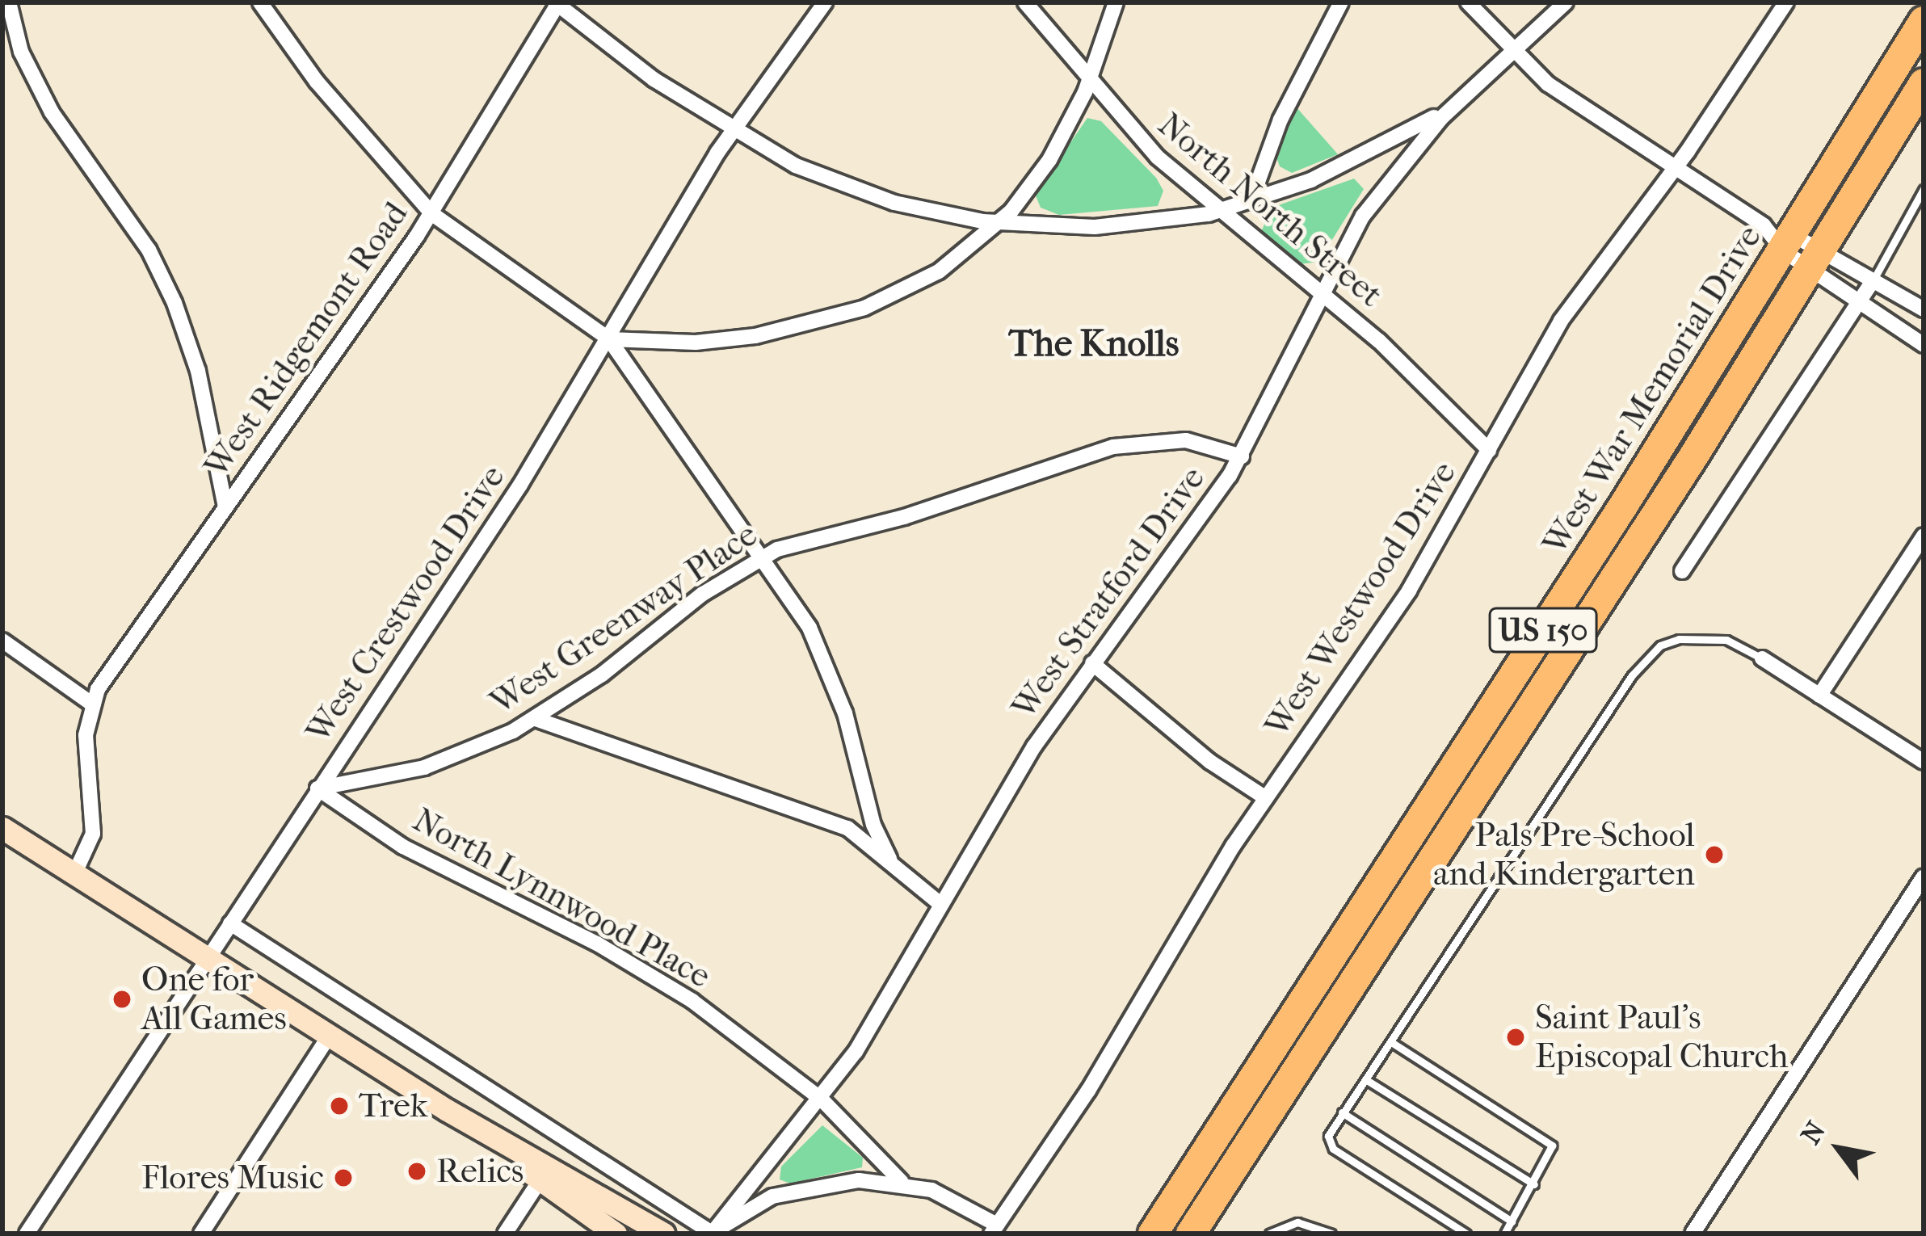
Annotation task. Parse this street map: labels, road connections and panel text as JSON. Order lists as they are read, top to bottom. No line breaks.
{"streets":{"highway":["West War Memorial Drive","US 150"],"street":["North North Street","West Ridgemont Road","West Stratford Drive","West Westwood Drive","West Crestwood Drive","West Greenway Place","North Lynnwood Place"]},"crossings":[["North North Street","West Stratford Drive"],["North North Street","West Westwood Drive"],["West Stratford Drive","West Greenway Place"],["West Stratford Drive","North Lynnwood Place"],["West Westwood Drive","North Lynnwood Place"],["West Crestwood Drive","West Greenway Place"],["West Crestwood Drive","North Lynnwood Place"],["West Greenway Place","North Lynnwood Place"]],"districts":["The Knolls"],"places":["Pals Pre-School and Kindergarten","One for All Games","Saint Paul's Episcopal Church","Trek","Relics","Flores Music"],"north":"top left"}
